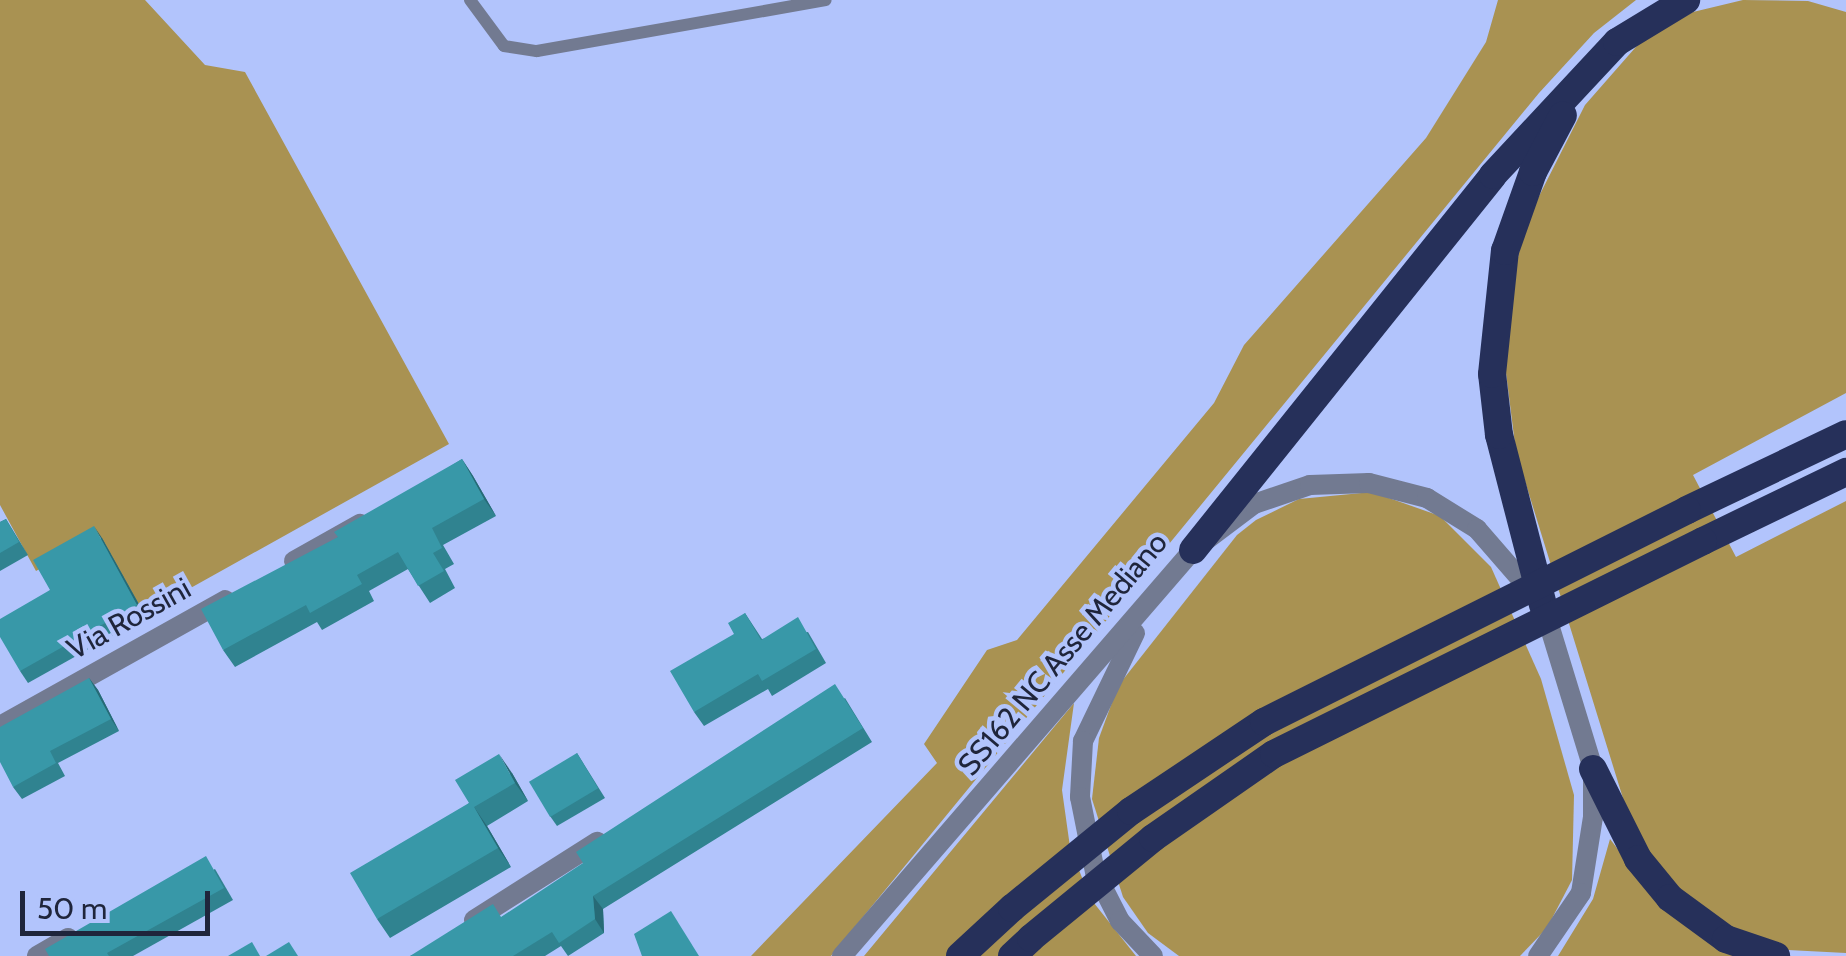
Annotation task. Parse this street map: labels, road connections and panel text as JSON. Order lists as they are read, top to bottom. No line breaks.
{"streets":{"street":["Via Rossini","SS162 NC Asse Mediano"]},"scale_bar":"50 m"}
